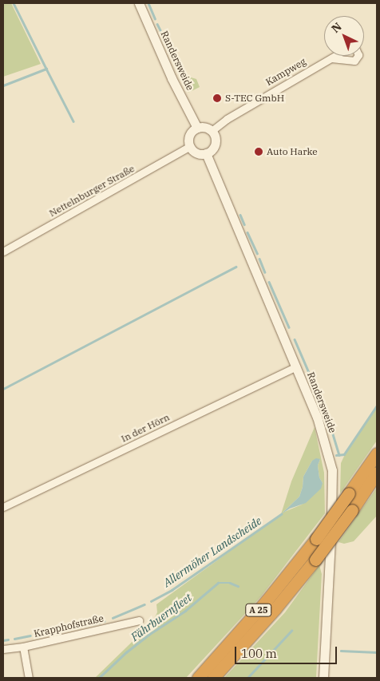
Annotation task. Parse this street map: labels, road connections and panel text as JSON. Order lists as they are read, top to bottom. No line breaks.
{"streets":{"highway":["A 25"],"street":["Randersweide","Kampweg","Nettelnburger Straße","In der Hörn","Krapphofstraße"]},"crossings":[["Randersweide","Kampweg"],["Randersweide","Nettelnburger Straße"],["Randersweide","In der Hörn"],["Kampweg","Nettelnburger Straße"]],"water":["Allermöher Landscheide","Fährbuernfleet"],"places":["S-TEC GmbH","Auto Harke"],"scale_bar":"100 m","north":"top left"}
